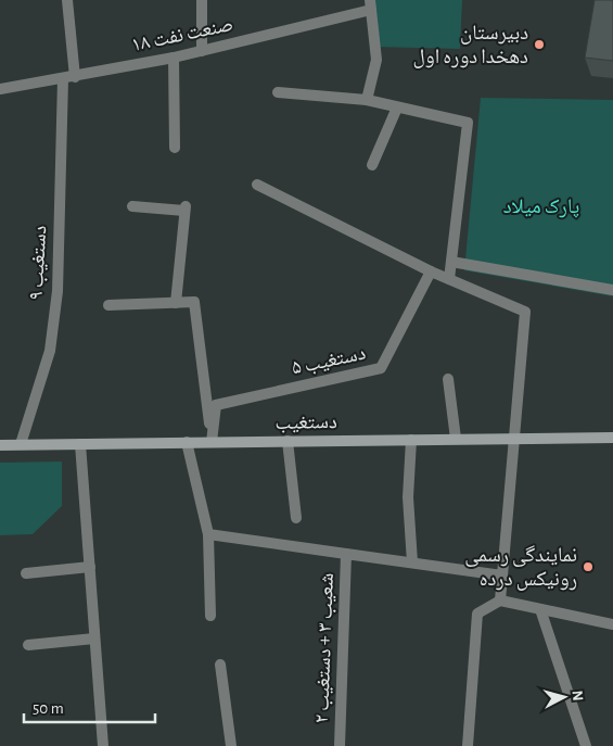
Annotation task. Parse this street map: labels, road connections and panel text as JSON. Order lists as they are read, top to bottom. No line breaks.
{"streets":{"main road":["دستغیب"],"street":["صنعت نفت ۱۸","دستغیب ۹","دستغیب ۵","شعیب ۳ + دستغیب ۲"]},"crossings":[["صنعت نفت ۱۸","دستغیب ۹"],["دستغیب ۹","دستغیب"],["دستغیب ۵","دستغیب"]],"parks":["پارک میلاد"],"places":["دبیرستان دهخدا دوره اول","نمایندگی رسمی رونیکس درده"],"scale_bar":"50 m","north":"right"}
